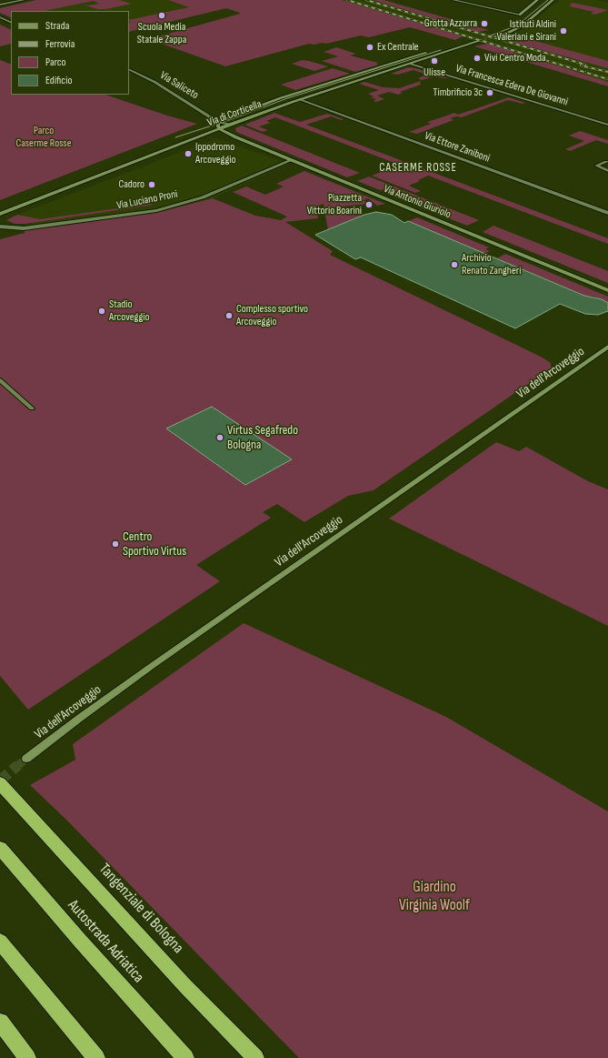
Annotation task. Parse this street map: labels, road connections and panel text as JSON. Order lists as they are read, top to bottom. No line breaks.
{"streets":{"highway":["Tangenziale di Bologna","Autostrada Adriatica"],"main road":["Via di Corticella","Via Antonio Giuriolo","Via dell'Arcoveggio"],"street":["Via Saliceto","Via Francesca Edera De Giovanni","Via Ettore Zaniboni","Via Luciano Proni"]},"crossings":[["Via Saliceto","Via di Corticella"],["Via Francesca Edera De Giovanni","Via di Corticella"],["Via di Corticella","Via Ettore Zaniboni"],["Via di Corticella","Via Antonio Giuriolo"],["Via Luciano Proni","Via Antonio Giuriolo"]],"districts":["CASERME ROSSE"],"parks":["Parco Caserme Rosse","Giardino Virginia Woolf"],"places":["Scuola Media Statale Zappa","Grotta Azzurra","Istituti Aldini Valeriani e Sirani","Ex Centrale","Vivi Centro Moda","Ulisse","Timbrificio 3c","Ippodromo Arcoveggio","Cadoro","Piazzetta Vittorio Boarini","Archivio Renato Zangheri","Stadio Arcoveggio","Complesso sportivo Arcoveggio","Virtus Segafredo Bologna","Centro Sportivo Virtus"],"legend":["Strada","Ferrovia","Parco","Edificio"]}
